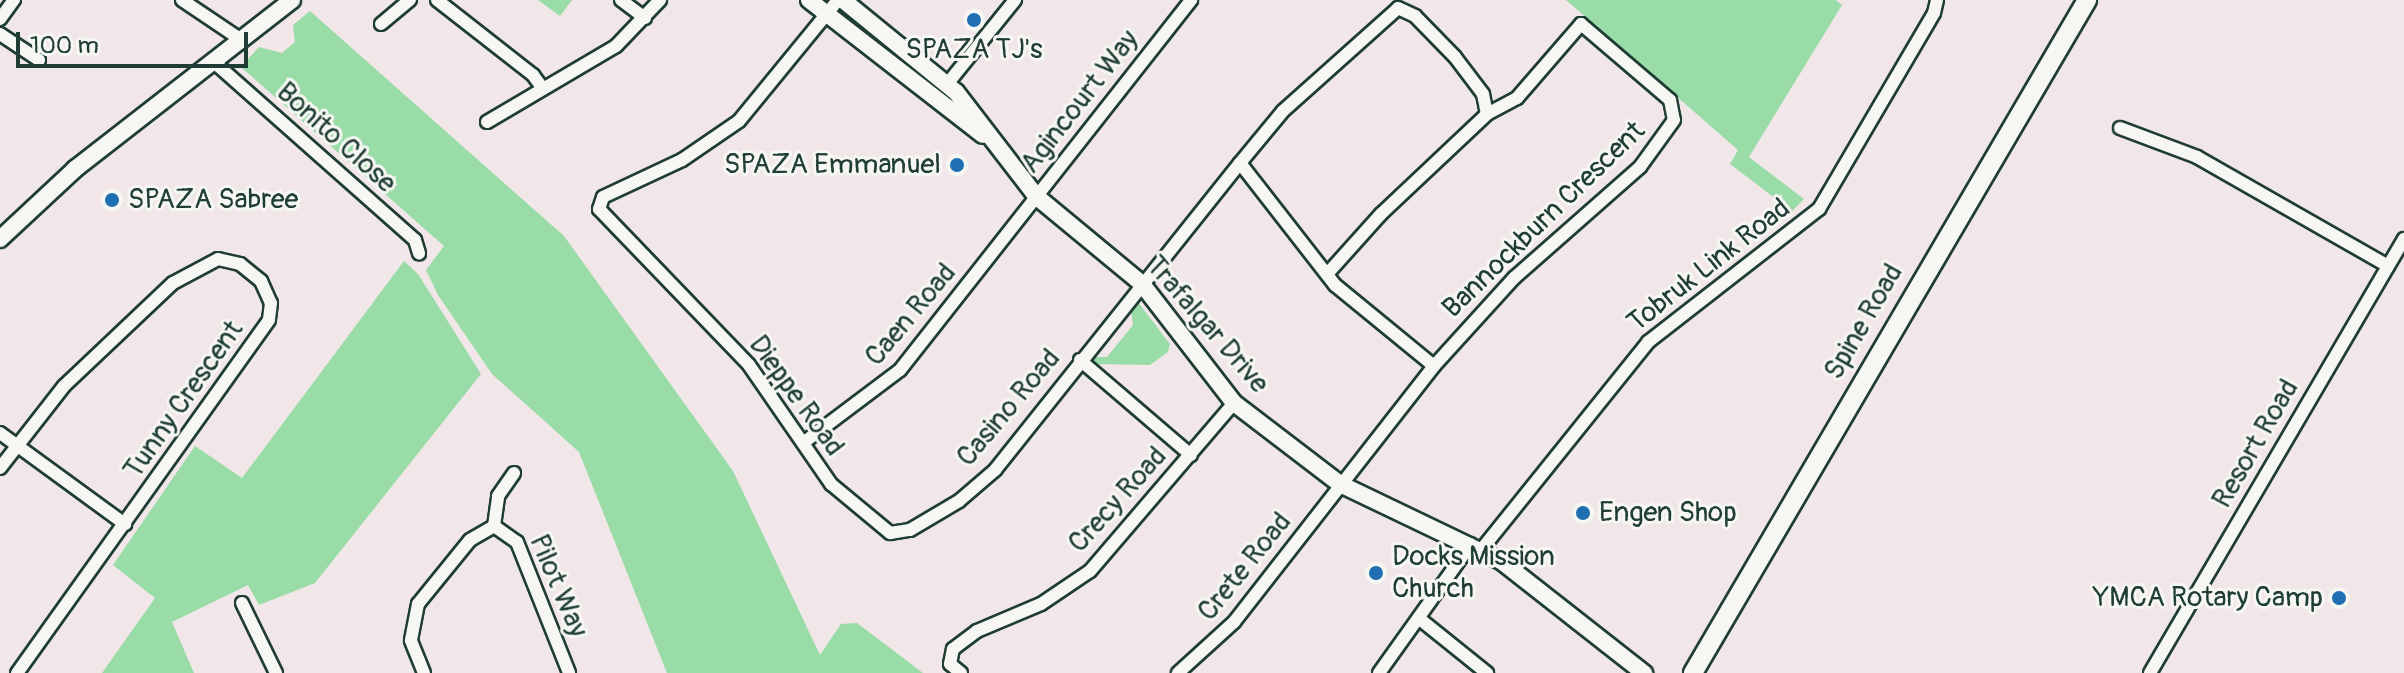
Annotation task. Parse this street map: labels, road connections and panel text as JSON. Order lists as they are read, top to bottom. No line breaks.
{"streets":{"main road":["Spine Road"],"street":["Agincourt Way","Bonito Close","Bannockburn Crescent","Tobruk Link Road","Caen Road","Trafalgar Drive","Dieppe Road","Tunny Crescent","Casino Road","Resort Road","Crecy Road","Crete Road","Pilot Way"]},"crossings":[["Agincourt Way","Caen Road"],["Agincourt Way","Trafalgar Drive"],["Bannockburn Crescent","Casino Road"],["Bannockburn Crescent","Crete Road"],["Tobruk Link Road","Trafalgar Drive"],["Caen Road","Trafalgar Drive"],["Caen Road","Dieppe Road"],["Trafalgar Drive","Dieppe Road"],["Trafalgar Drive","Casino Road"],["Trafalgar Drive","Crecy Road"],["Trafalgar Drive","Crete Road"],["Dieppe Road","Casino Road"]],"places":["SPAZA TJ's","SPAZA Emmanuel","SPAZA Sabree","Engen Shop","Docks Mission Church","YMCA Rotary Camp"],"scale_bar":"100 m"}
